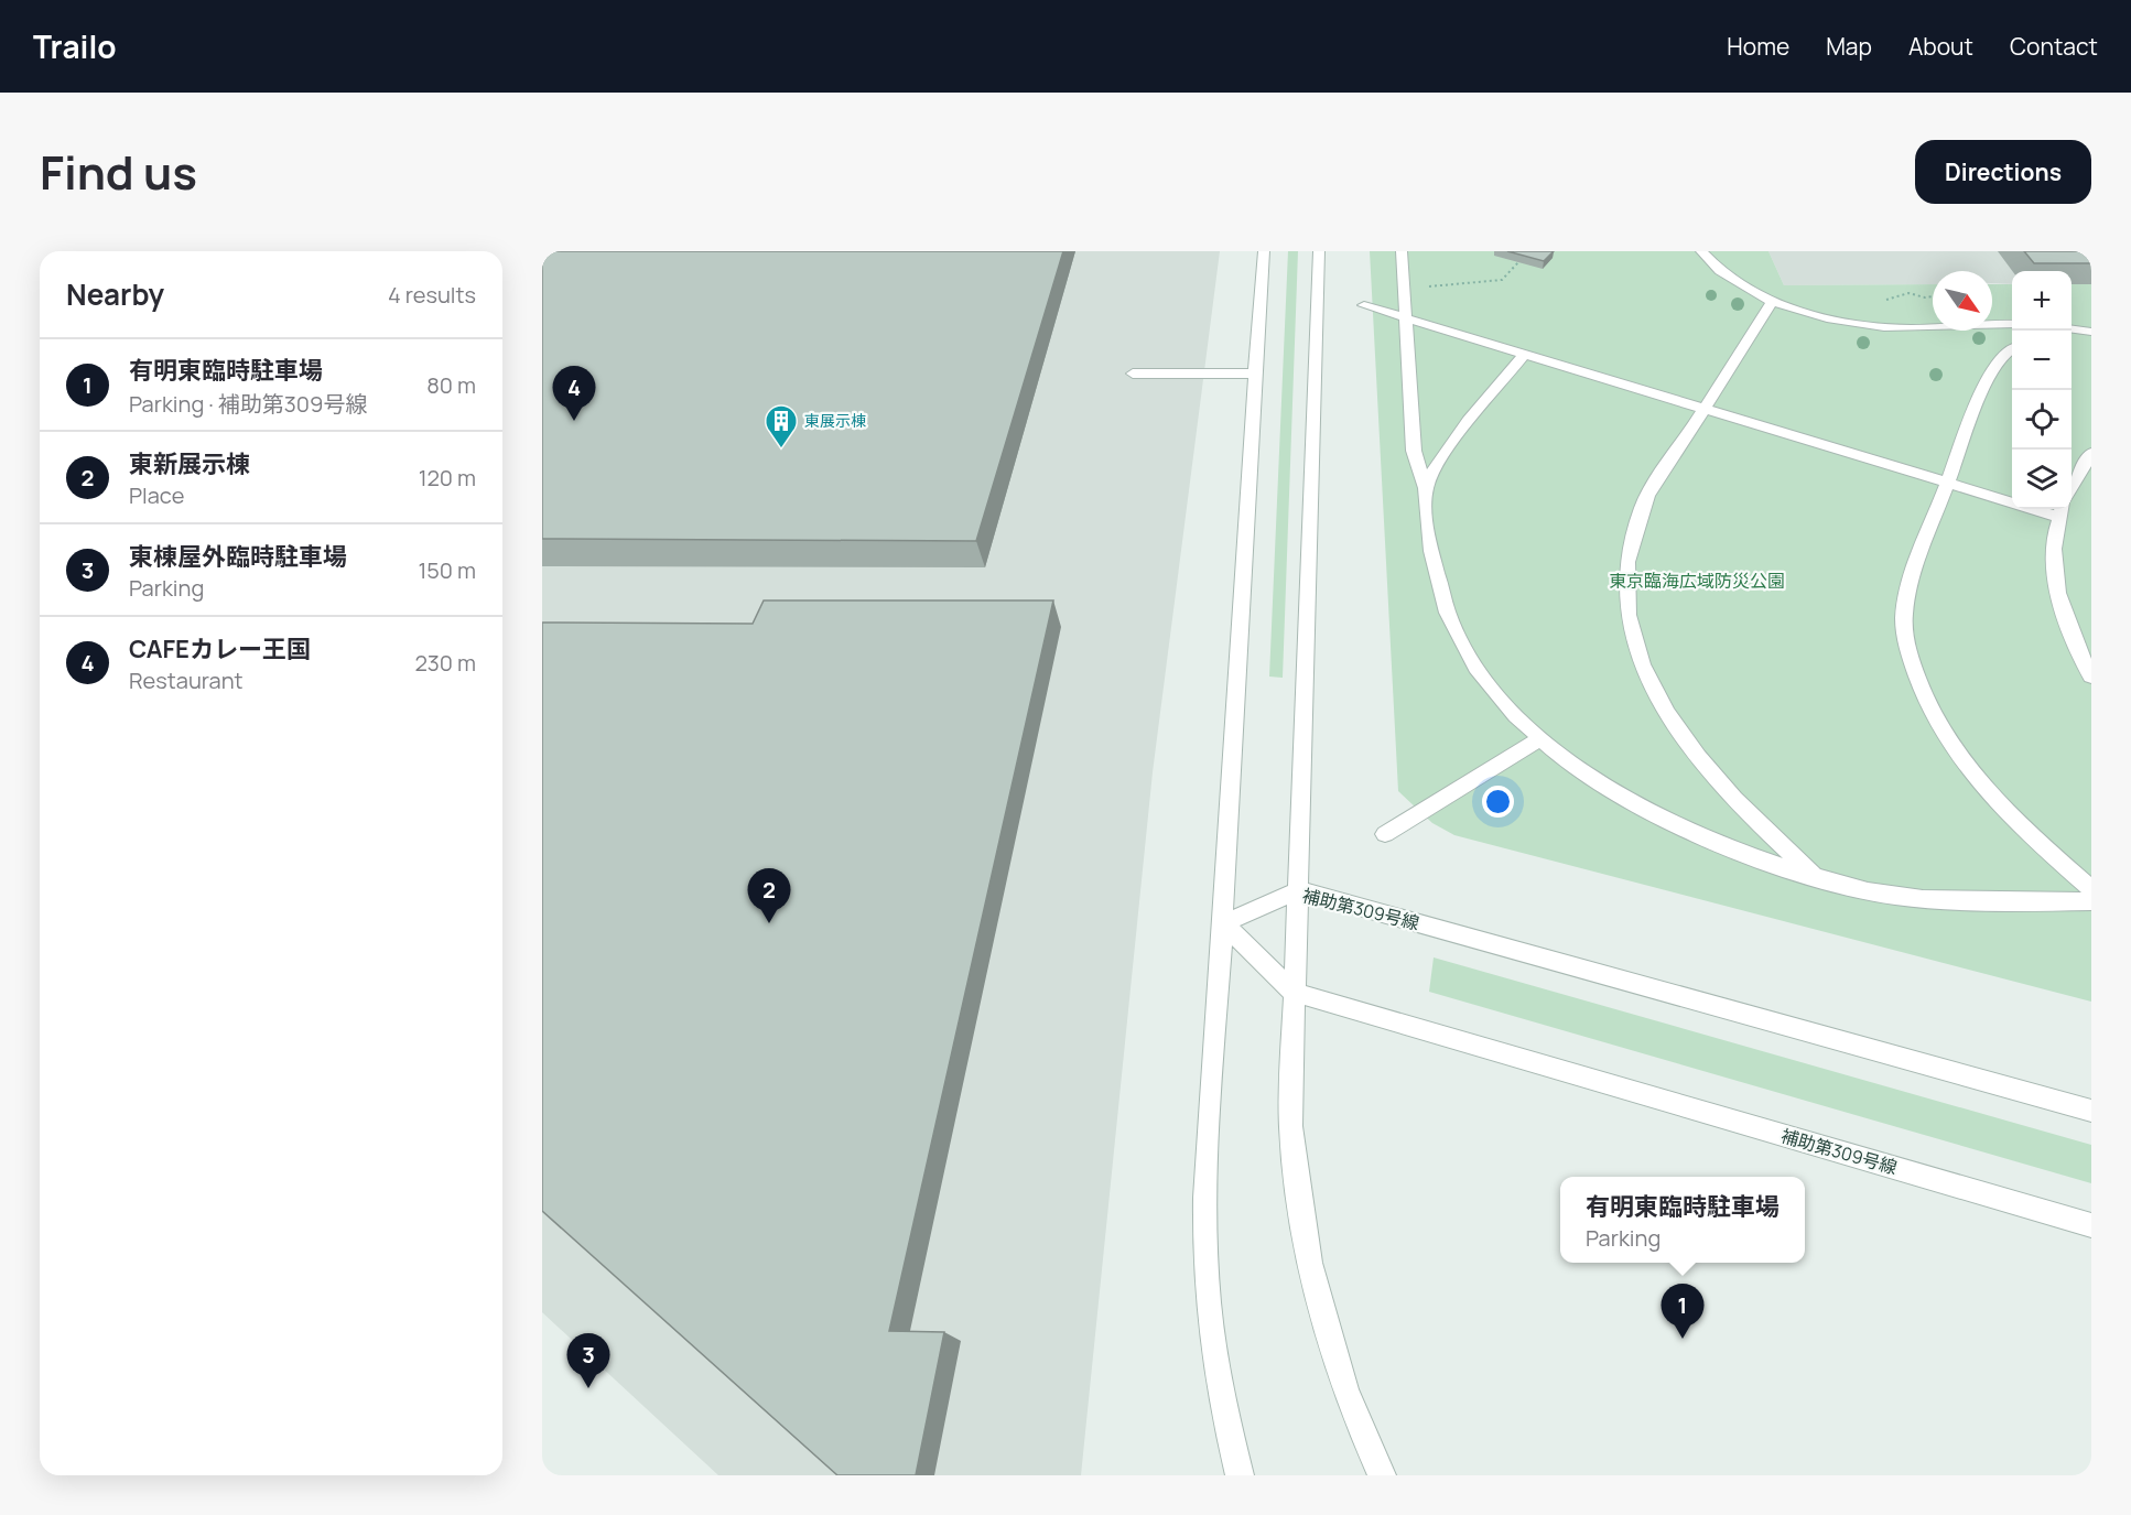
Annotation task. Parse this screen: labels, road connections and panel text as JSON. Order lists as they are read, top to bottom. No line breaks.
{"streets":{"street":["補助第309号線"]},"parks":["東京臨海広域防災公園"],"places":{"building":["東展示棟"]},"north":"bottom right","page":{"header":"Trailo","nav":["Home","Map","About","Contact"],"title":"Find us","buttons":"Directions","heading":["Nearby","4 results"],"map_buttons":["+","−"],"list":[{"mark":"1","name":"有明東臨時駐車場","note":"Parking · 補助第309号線","value":"80 m"},{"mark":"2","name":"東新展示棟","note":"Place","value":"120 m"},{"mark":"3","name":"東棟屋外臨時駐車場","note":"Parking","value":"150 m"},{"mark":"4","name":"CAFEカレー王国","note":"Restaurant","value":"230 m"}],"pins":["4","2","1","3"],"popup":["有明東臨時駐車場","Parking"]}}
